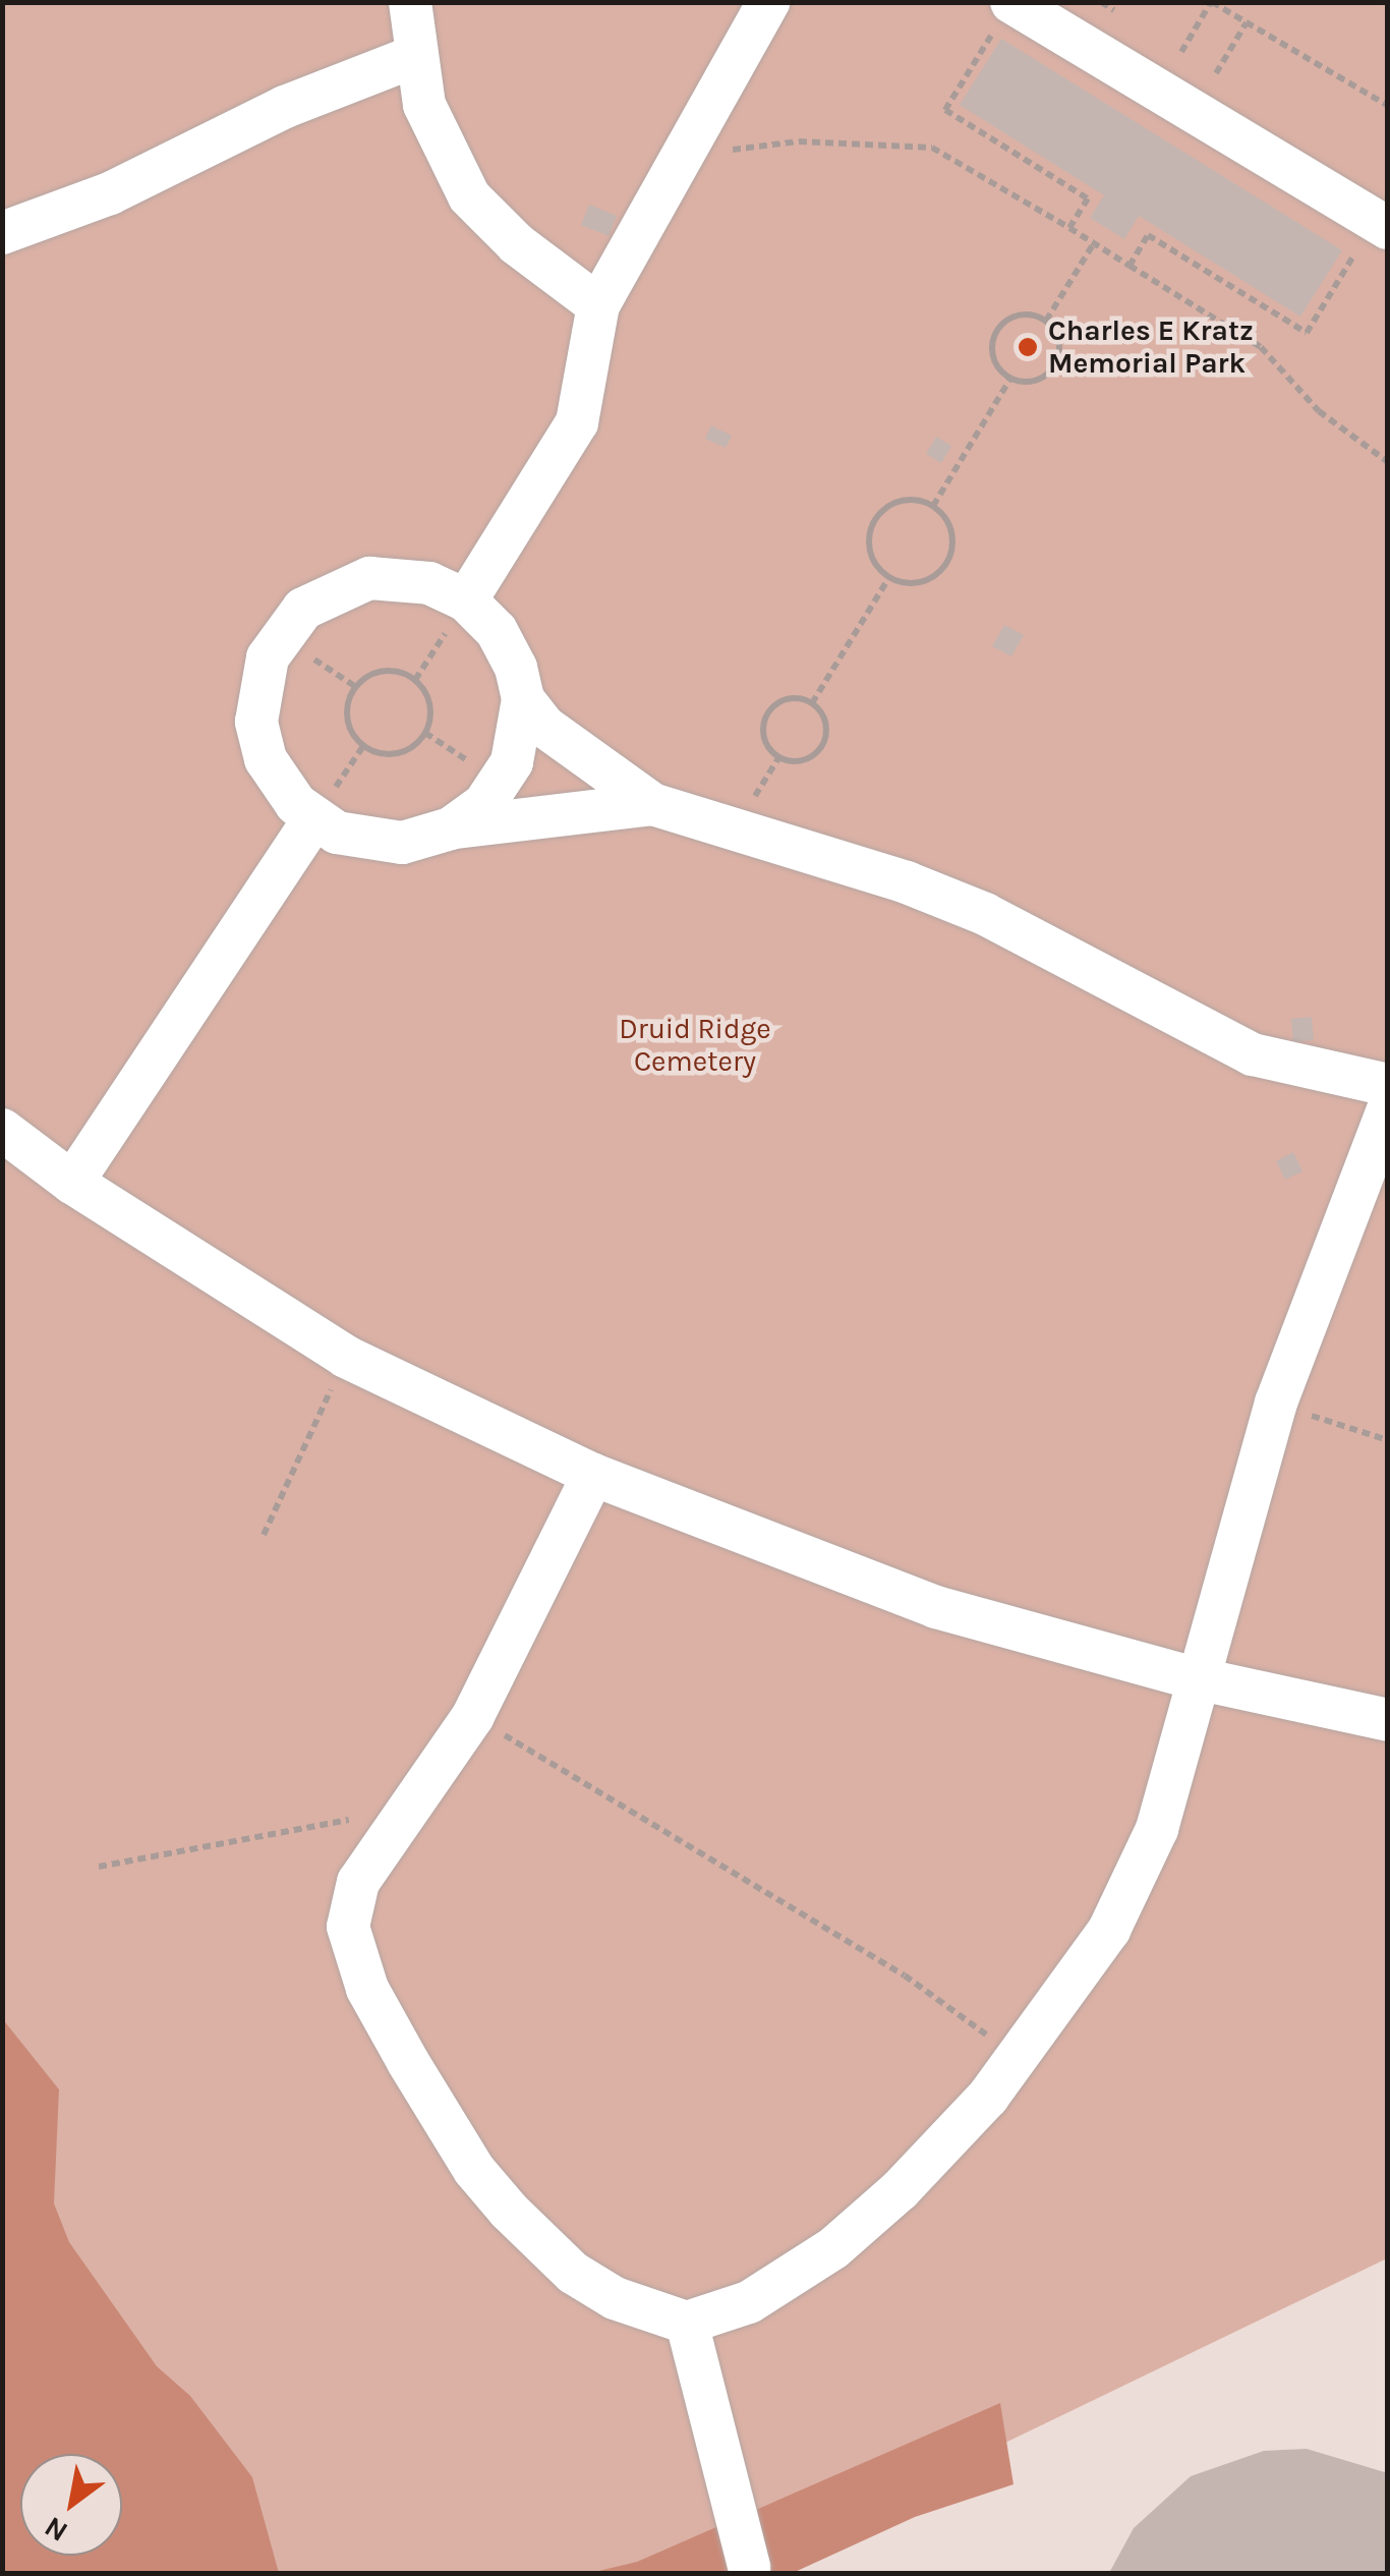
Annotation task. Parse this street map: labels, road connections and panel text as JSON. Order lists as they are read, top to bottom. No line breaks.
{"parks":["Druid Ridge Cemetery"],"places":["Charles E Kratz Memorial Park"],"north":"bottom left"}
